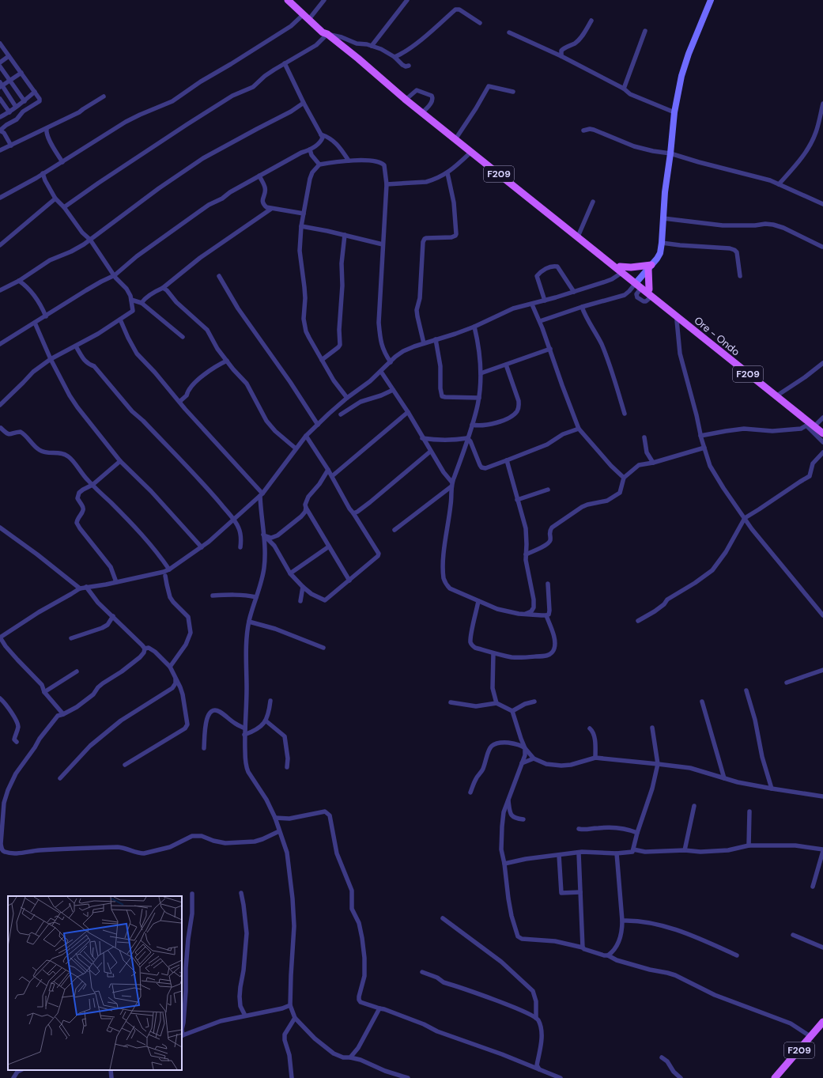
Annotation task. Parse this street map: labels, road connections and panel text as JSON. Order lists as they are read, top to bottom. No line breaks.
{"streets":{"main road":["F209","Ore - Ondo"]},"crossings":[["F209","Ore - Ondo"]]}
